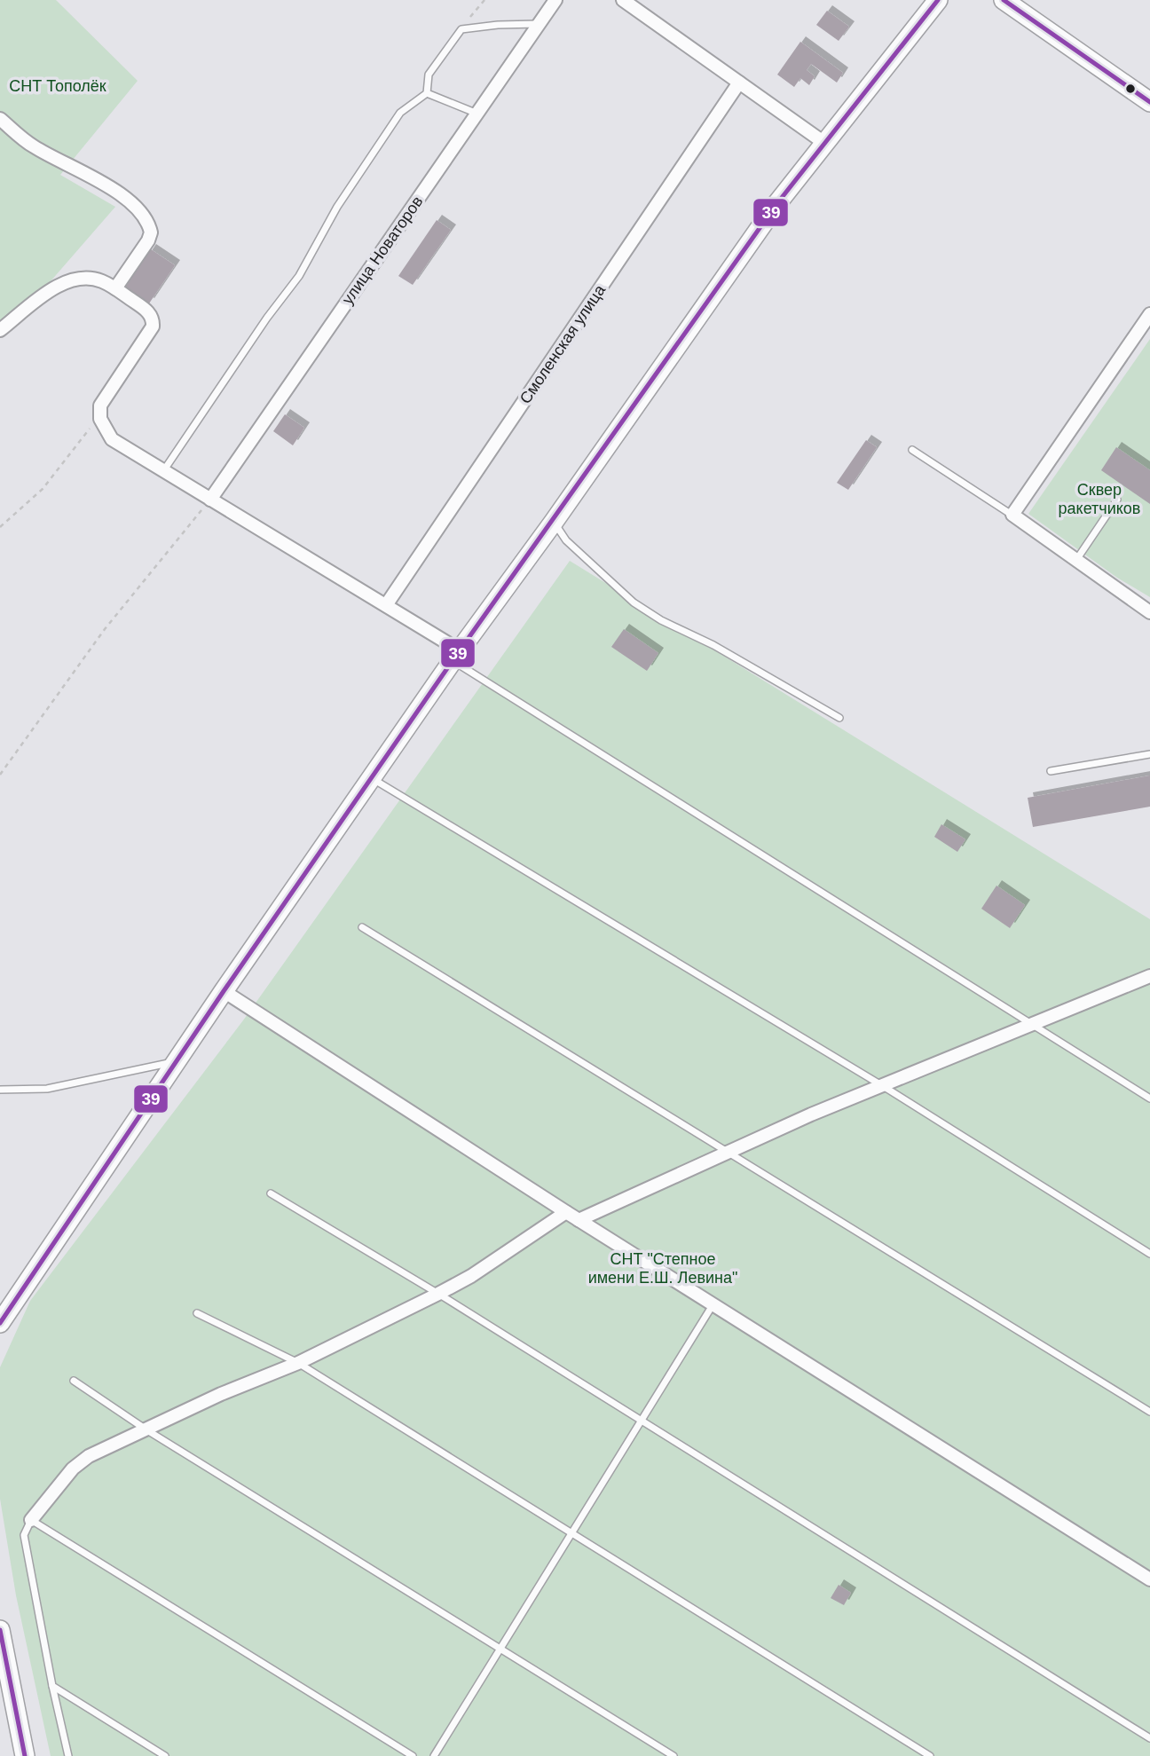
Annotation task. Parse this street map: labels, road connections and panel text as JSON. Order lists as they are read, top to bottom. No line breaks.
{"streets":{"street":["улица Новаторов","Смоленская улица"]},"parks":["СНТ Тополёк","Сквер ракетчиков","СНТ \"Степное имени Е.Ш. Левина\""],"lines":["transit line 39"]}
